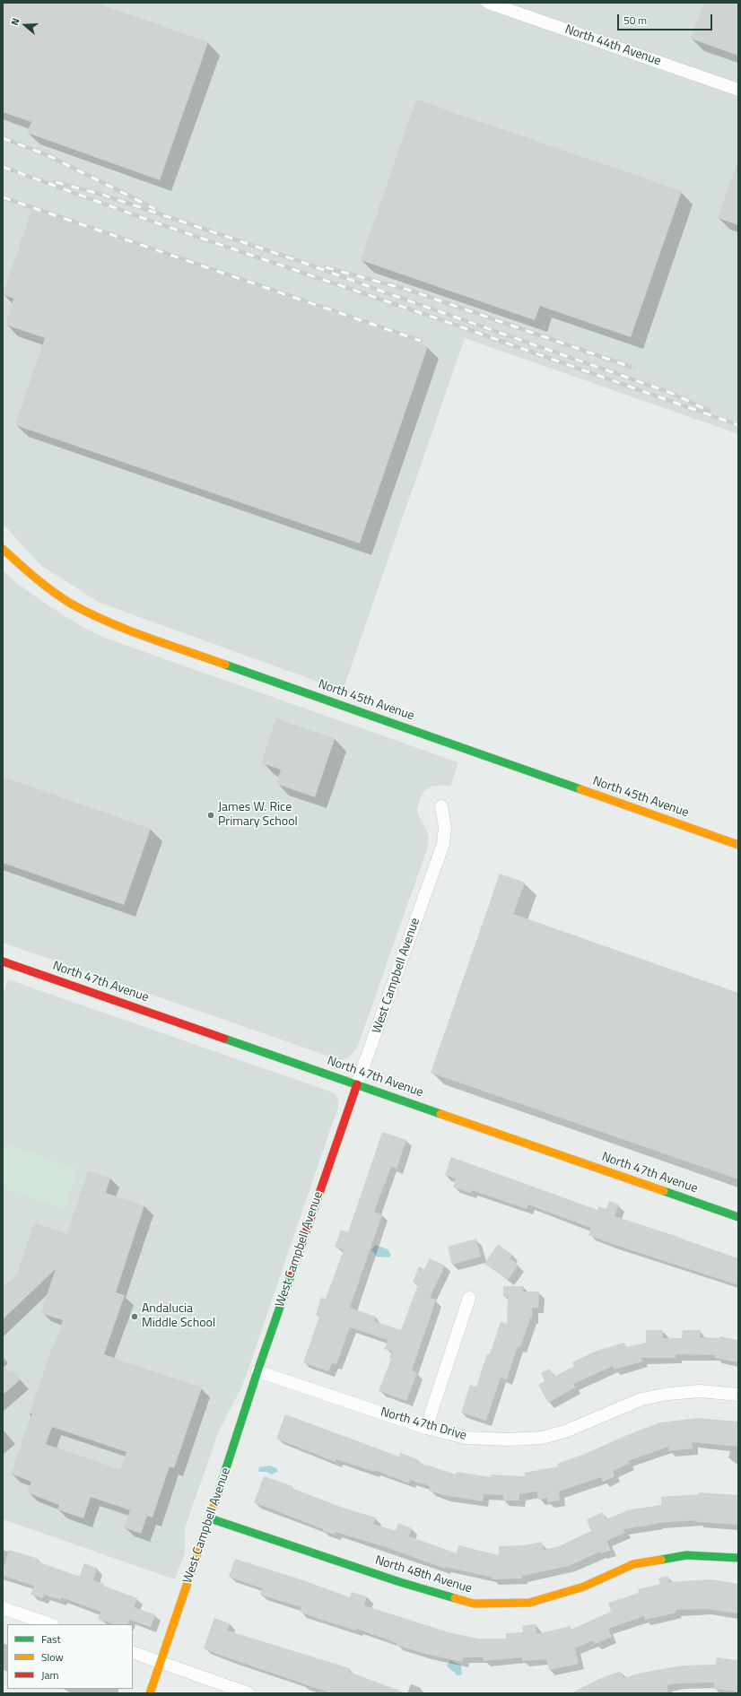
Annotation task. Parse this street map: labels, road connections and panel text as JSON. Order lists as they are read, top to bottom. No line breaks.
{"streets":{"street":["North 44th Avenue","North 45th Avenue","West Campbell Avenue","North 47th Avenue","North 47th Drive","North 48th Avenue"]},"crossings":[["West Campbell Avenue","North 47th Avenue"],["West Campbell Avenue","North 47th Drive"],["West Campbell Avenue","North 48th Avenue"]],"places":["James W. Rice Primary School","Andalucia Middle School"],"legend":["Fast","Slow","Jam"],"scale_bar":"50 m","north":"left"}
